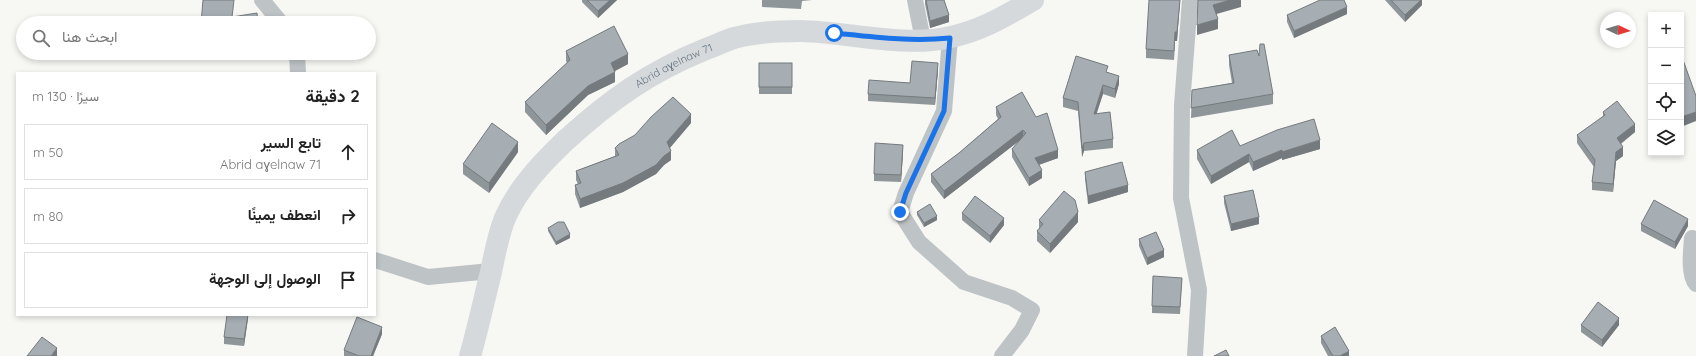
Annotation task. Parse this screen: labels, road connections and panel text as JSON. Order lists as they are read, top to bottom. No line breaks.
{"streets":{"main road":["Abrid aɣelnaw 71"]},"north":"right","page":{"map_buttons":["+","−"],"search":"ابحث هنا","heading":["2 دقيقة","سيرًا · 130 m"],"list":[["تابع السير","Abrid aɣelnaw 71","50 m"],["انعطف يمينًا","80 m"],"الوصول إلى الوجهة"]}}
